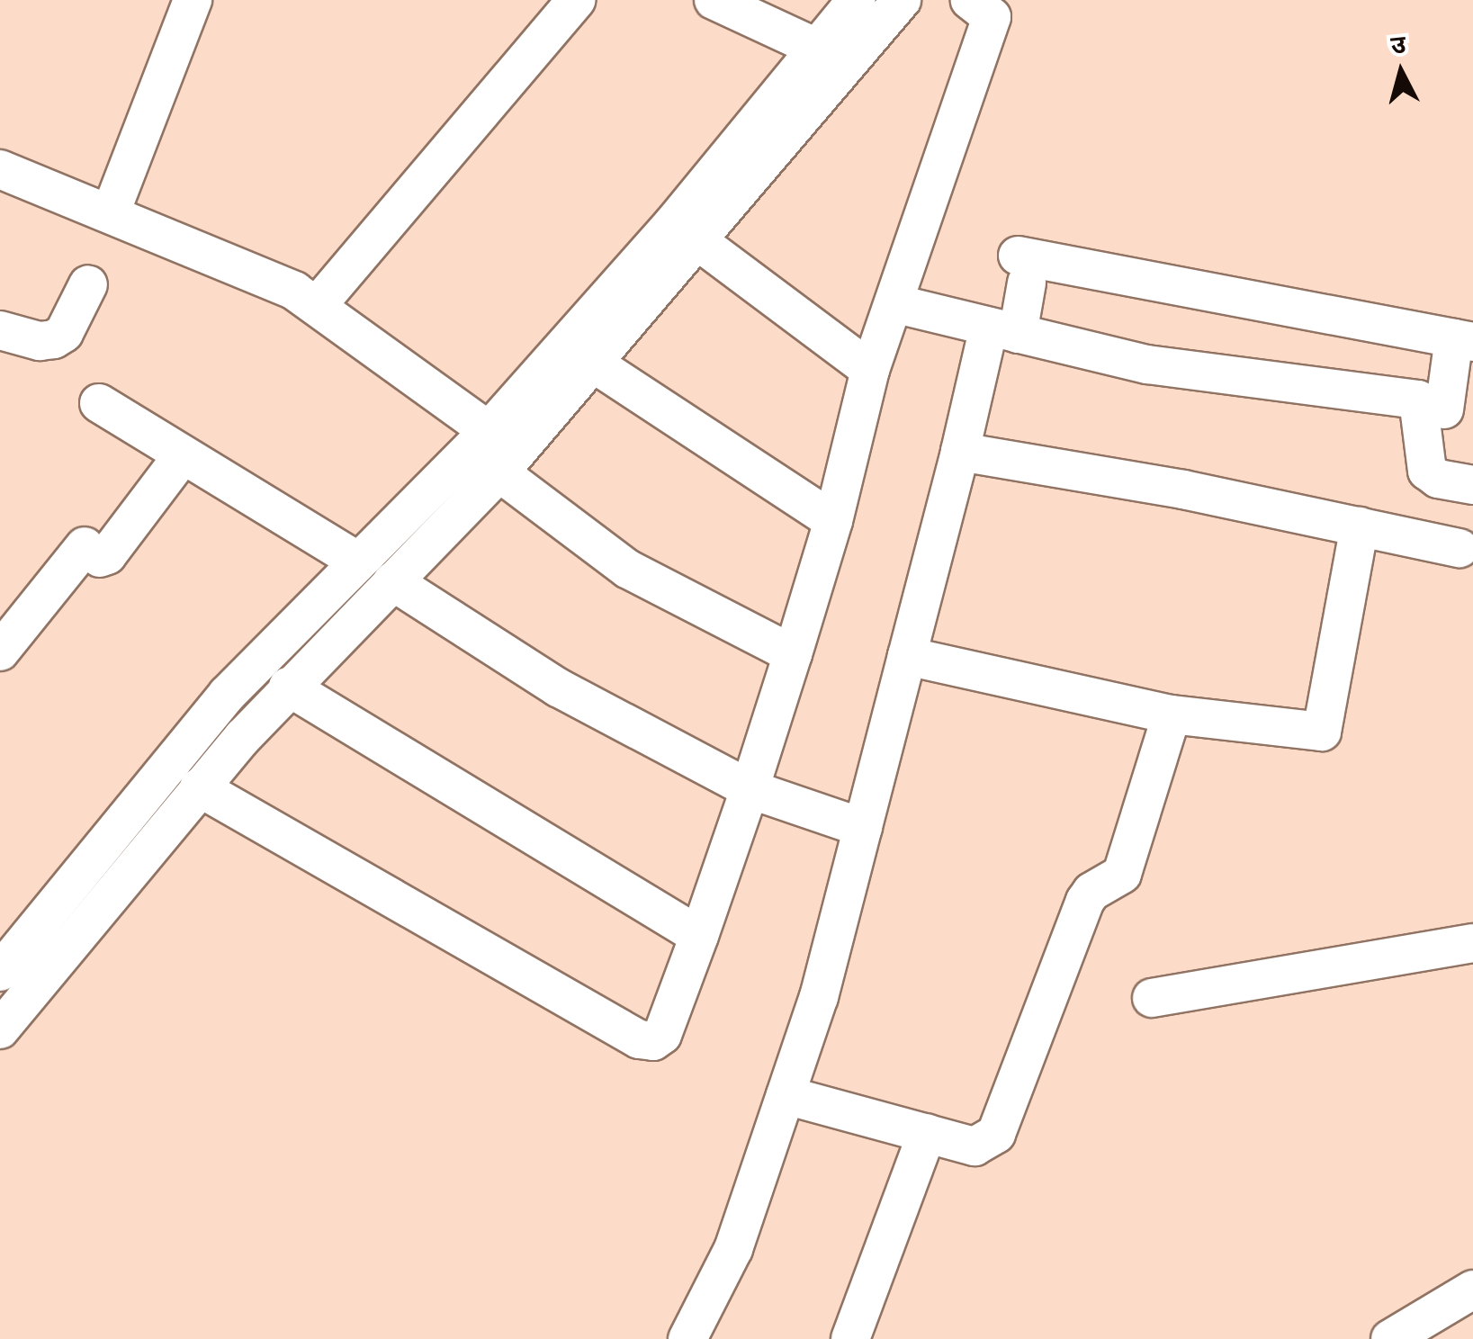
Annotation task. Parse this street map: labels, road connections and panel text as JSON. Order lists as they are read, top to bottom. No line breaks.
{"north":"top"}
